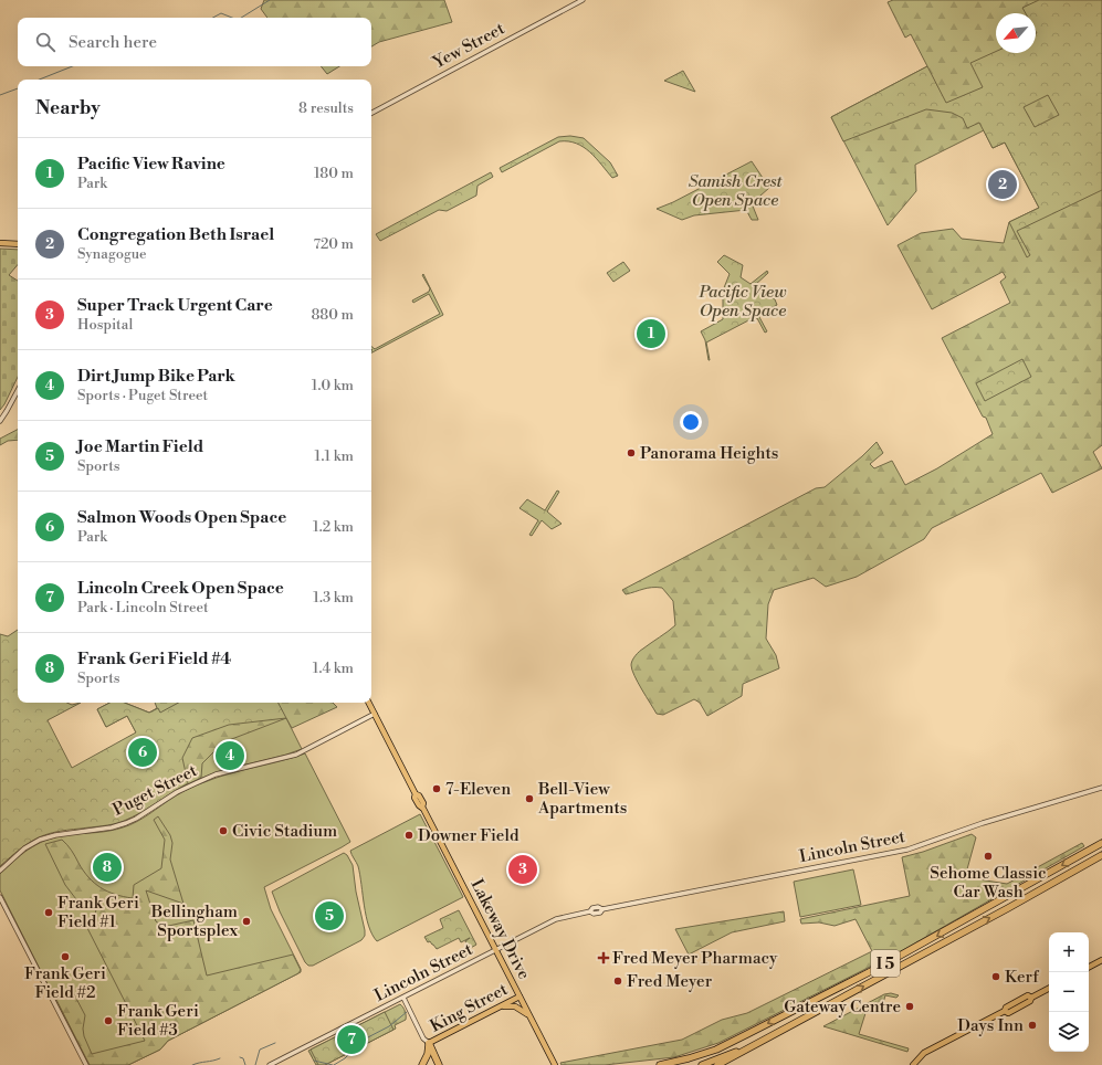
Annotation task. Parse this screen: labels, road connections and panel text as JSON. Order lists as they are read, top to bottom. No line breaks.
{"streets":{"highway":["I 5"],"main road":["Lakeway Drive","King Street"],"street":["Yew Street","Puget Street","Lincoln Street"]},"crossings":[["Puget Street","Lakeway Drive"],["Lincoln Street","Lakeway Drive"],["Lakeway Drive","King Street"]],"parks":["Samish Crest Open Space","Pacific View Open Space"],"places":{"other":["Panorama Heights","7-Eleven","Bell-View Apartments","Civic Stadium","Downer Field","Sehome Classic Car Wash","Frank Geri Field #1","Bellingham Sportsplex","Frank Geri Field #2","Kerf","Fred Meyer","Gateway Centre","Frank Geri Field #3","Days Inn"],"health":["Fred Meyer Pharmacy"]},"north":"bottom left","page":{"search":"Search here","heading":["Nearby","8 results"],"list":[{"mark":"1","name":"Pacific View Ravine","note":"Park","value":"180 m"},{"mark":"2","name":"Congregation Beth Israel","note":"Synagogue","value":"720 m"},{"mark":"3","name":"Super Track Urgent Care","note":"Hospital","value":"880 m"},{"mark":"4","name":"Dirt Jump Bike Park","note":"Sports · Puget Street","value":"1.0 km"},{"mark":"5","name":"Joe Martin Field","note":"Sports","value":"1.1 km"},{"mark":"6","name":"Salmon Woods Open Space","note":"Park","value":"1.2 km"},{"mark":"7","name":"Lincoln Creek Open Space","note":"Park · Lincoln Street","value":"1.3 km"},{"mark":"8","name":"Frank Geri Field #4","note":"Sports","value":"1.4 km"}],"pins":["2","1","6","4","8","3","5","7"],"map_buttons":["+","−"]}}
